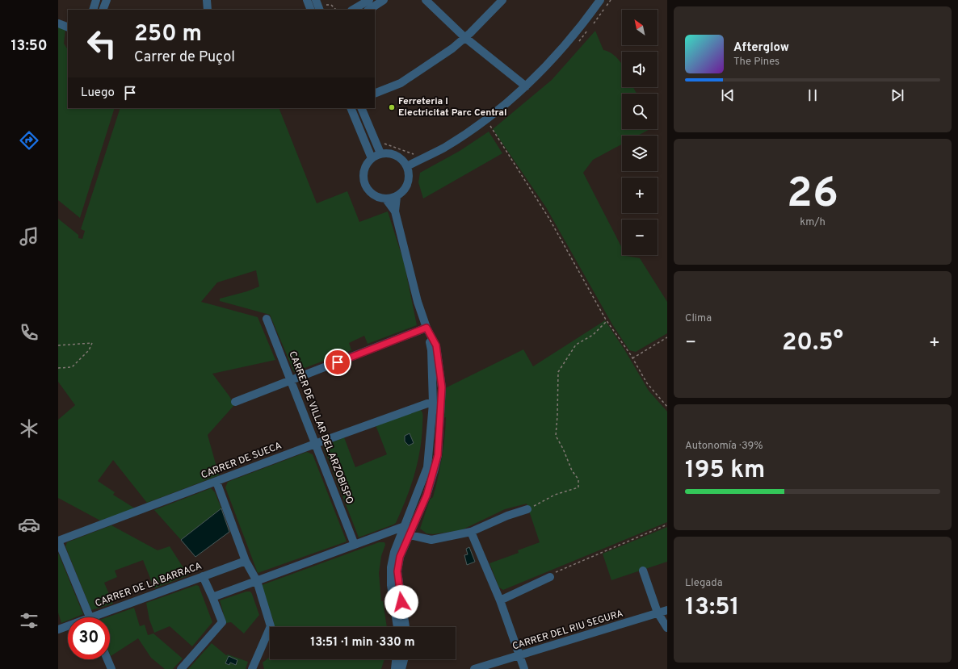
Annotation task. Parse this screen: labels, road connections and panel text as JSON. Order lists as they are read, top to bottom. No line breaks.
{"streets":{"street":["CARRER DE VILLAR DEL ARZOBISPO","CARRER DE SUECA","CARRER DE LA BARRACA","CARRER DEL RIU SEGURA"]},"crossings":[["CARRER DE VILLAR DEL ARZOBISPO","CARRER DE SUECA"]],"places":["Ferreteria I Electricitat Parc Central"],"north":"top left","page":{"tabs":"13:50","map_buttons":["+","−"],"turn":["250 m","Carrer de Puçol"],"song":["Afterglow","The Pines"],"then":"Luego","tile":[["26","km/h"],"Clima",["Autonomía · 39%","195 km"],["Llegada","13:51"]],"heat":["−","20.5°","+"],"limit":"30","trip":"13:51 · 1 min · 330 m"}}
